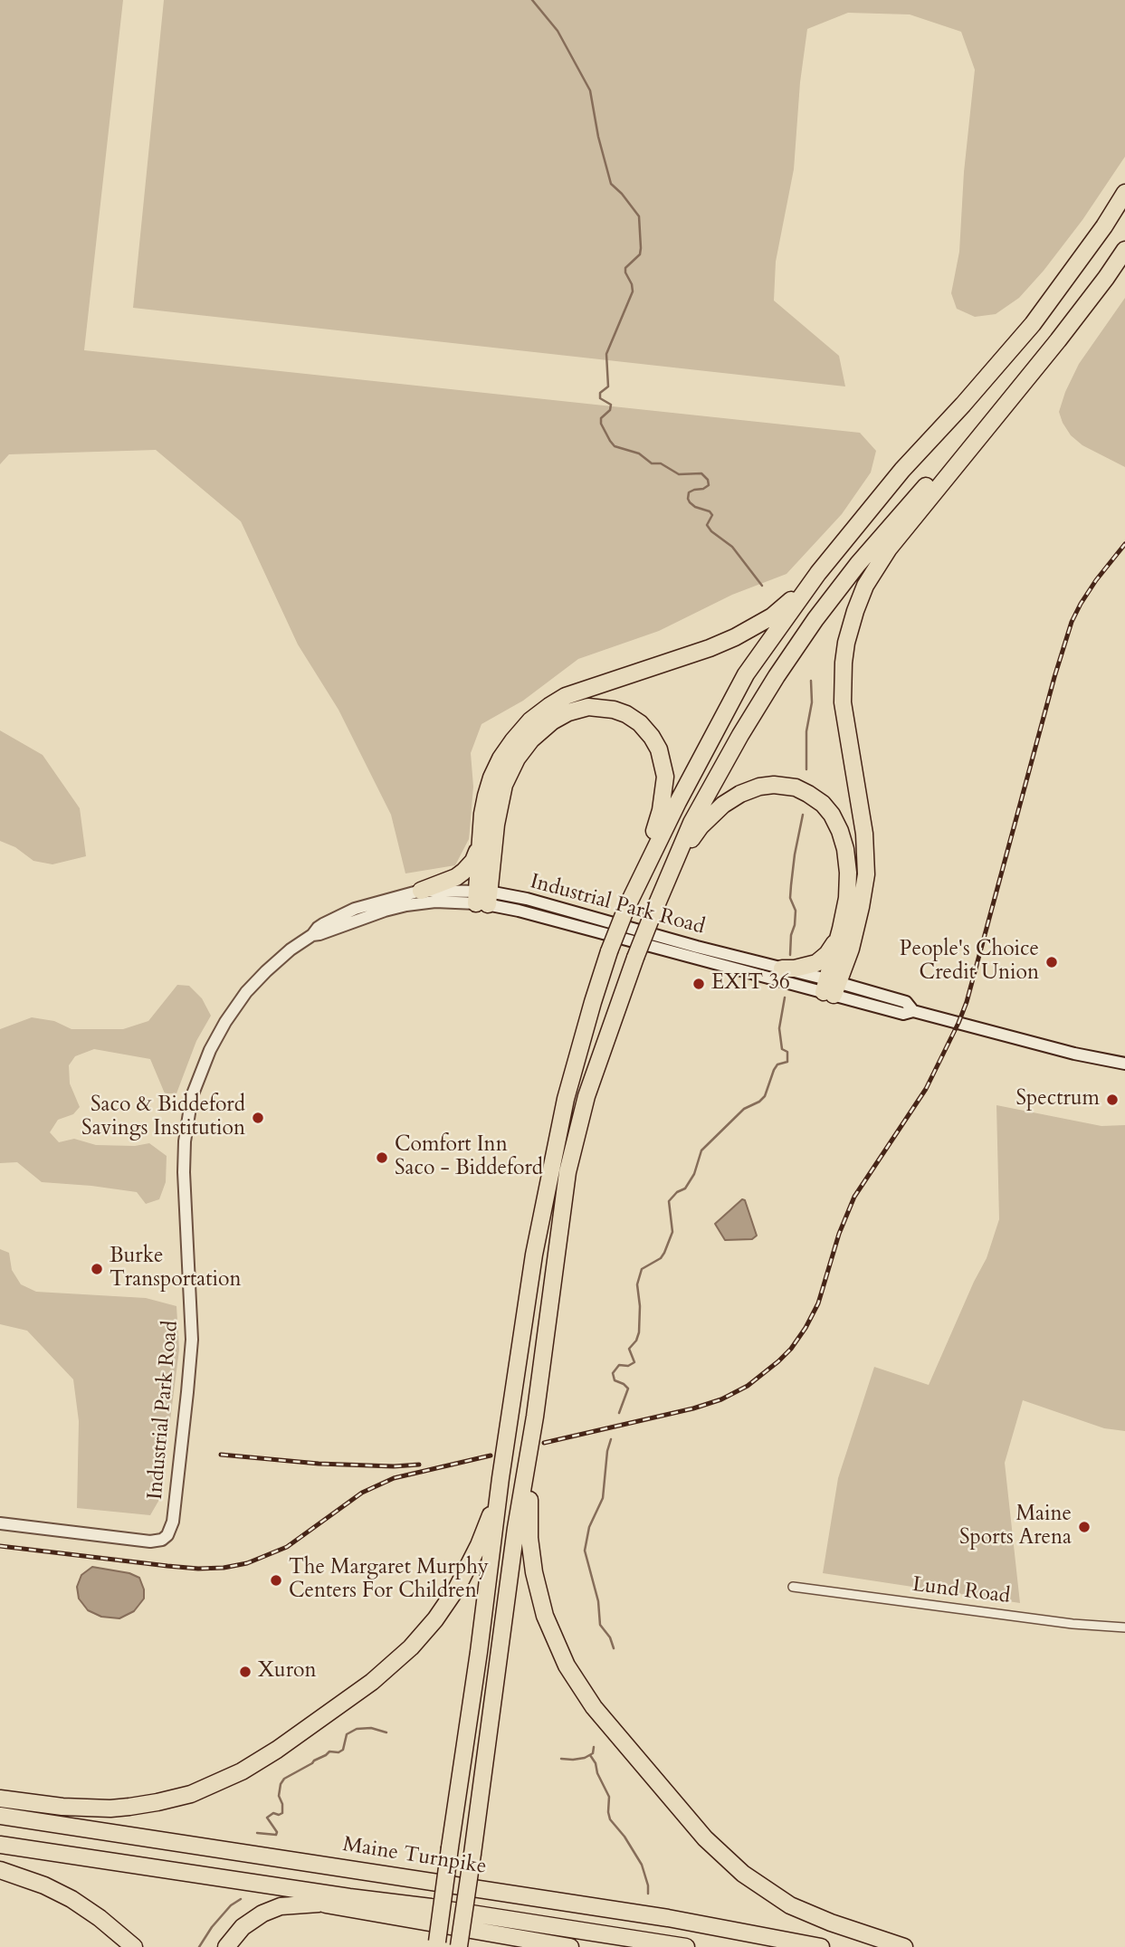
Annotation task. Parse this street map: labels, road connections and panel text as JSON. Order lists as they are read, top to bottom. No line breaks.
{"streets":{"highway":["Maine Turnpike"],"street":["Industrial Park Road","Lund Road"]},"places":["People's Choice Credit Union","EXIT 36","Spectrum","Saco & Biddeford Savings Institution","Comfort Inn Saco - Biddeford","Burke Transportation","Maine Sports Arena","The Margaret Murphy Centers For Children","Xuron"]}
